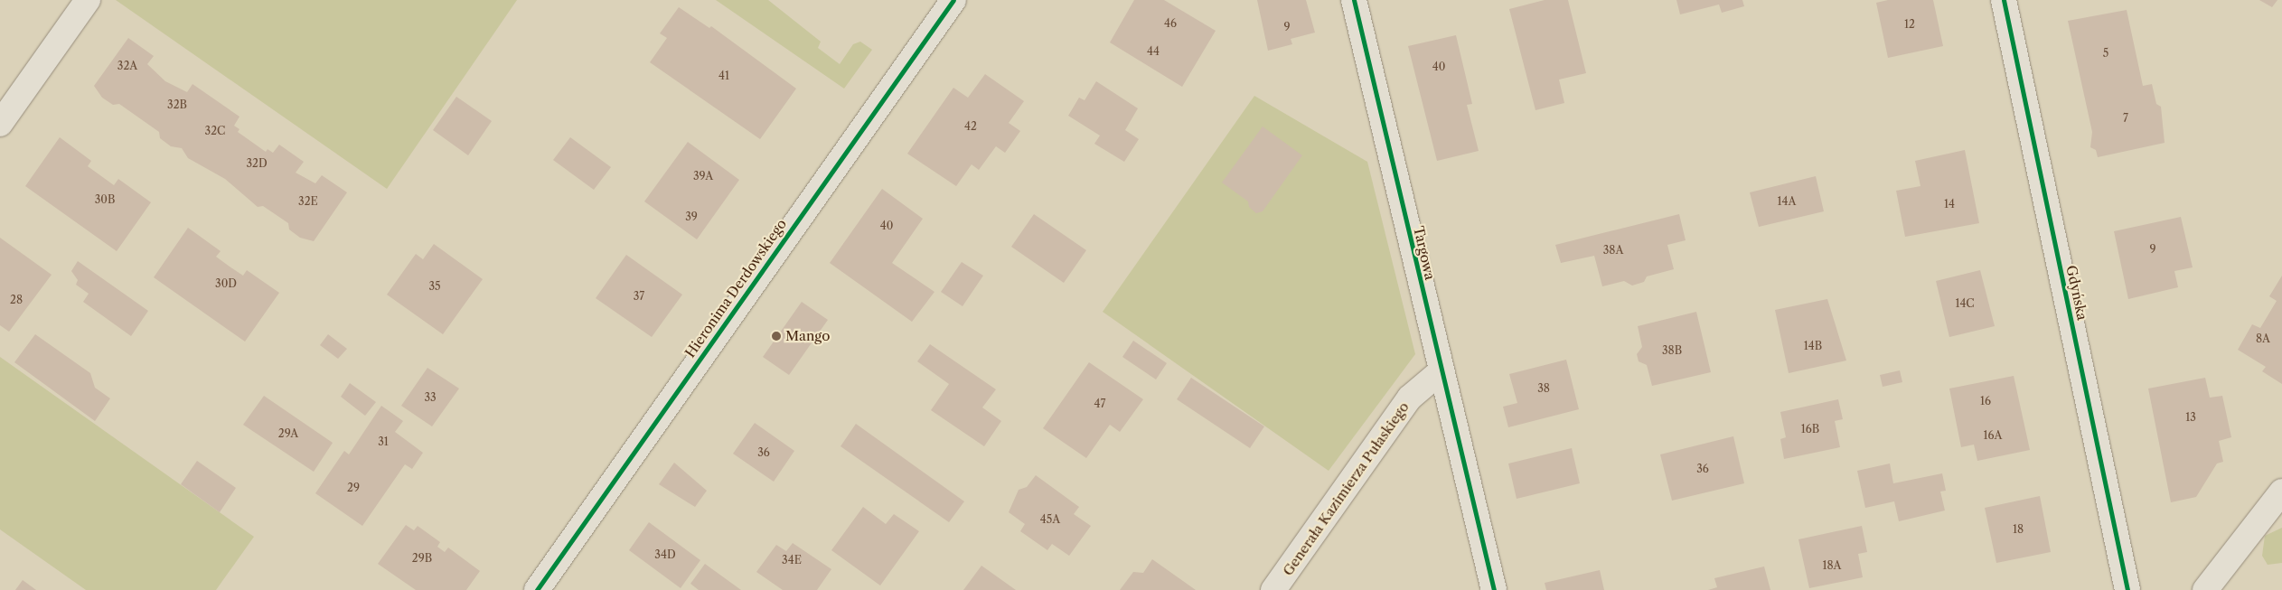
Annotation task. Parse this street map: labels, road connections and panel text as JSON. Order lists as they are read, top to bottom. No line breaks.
{"streets":{"street":["Targowa","Hieronima Derdowskiego","Gdyńska","Generała Kazimierza Pułaskiego"]},"crossings":[["Targowa","Generała Kazimierza Pułaskiego"]],"places":["Mango"],"house_numbers":["46","12","9","44","5","32A","40","41","32B","7","42","32C","32D","39A","30B","32E","14A","14","39","40","9","38A","30D","35","37","28","14C","8A","14B","38B","38","33","16","47","13","16B","29A","16A","31","36","36","29","45A","18","34D","29B","34E","18A"]}
